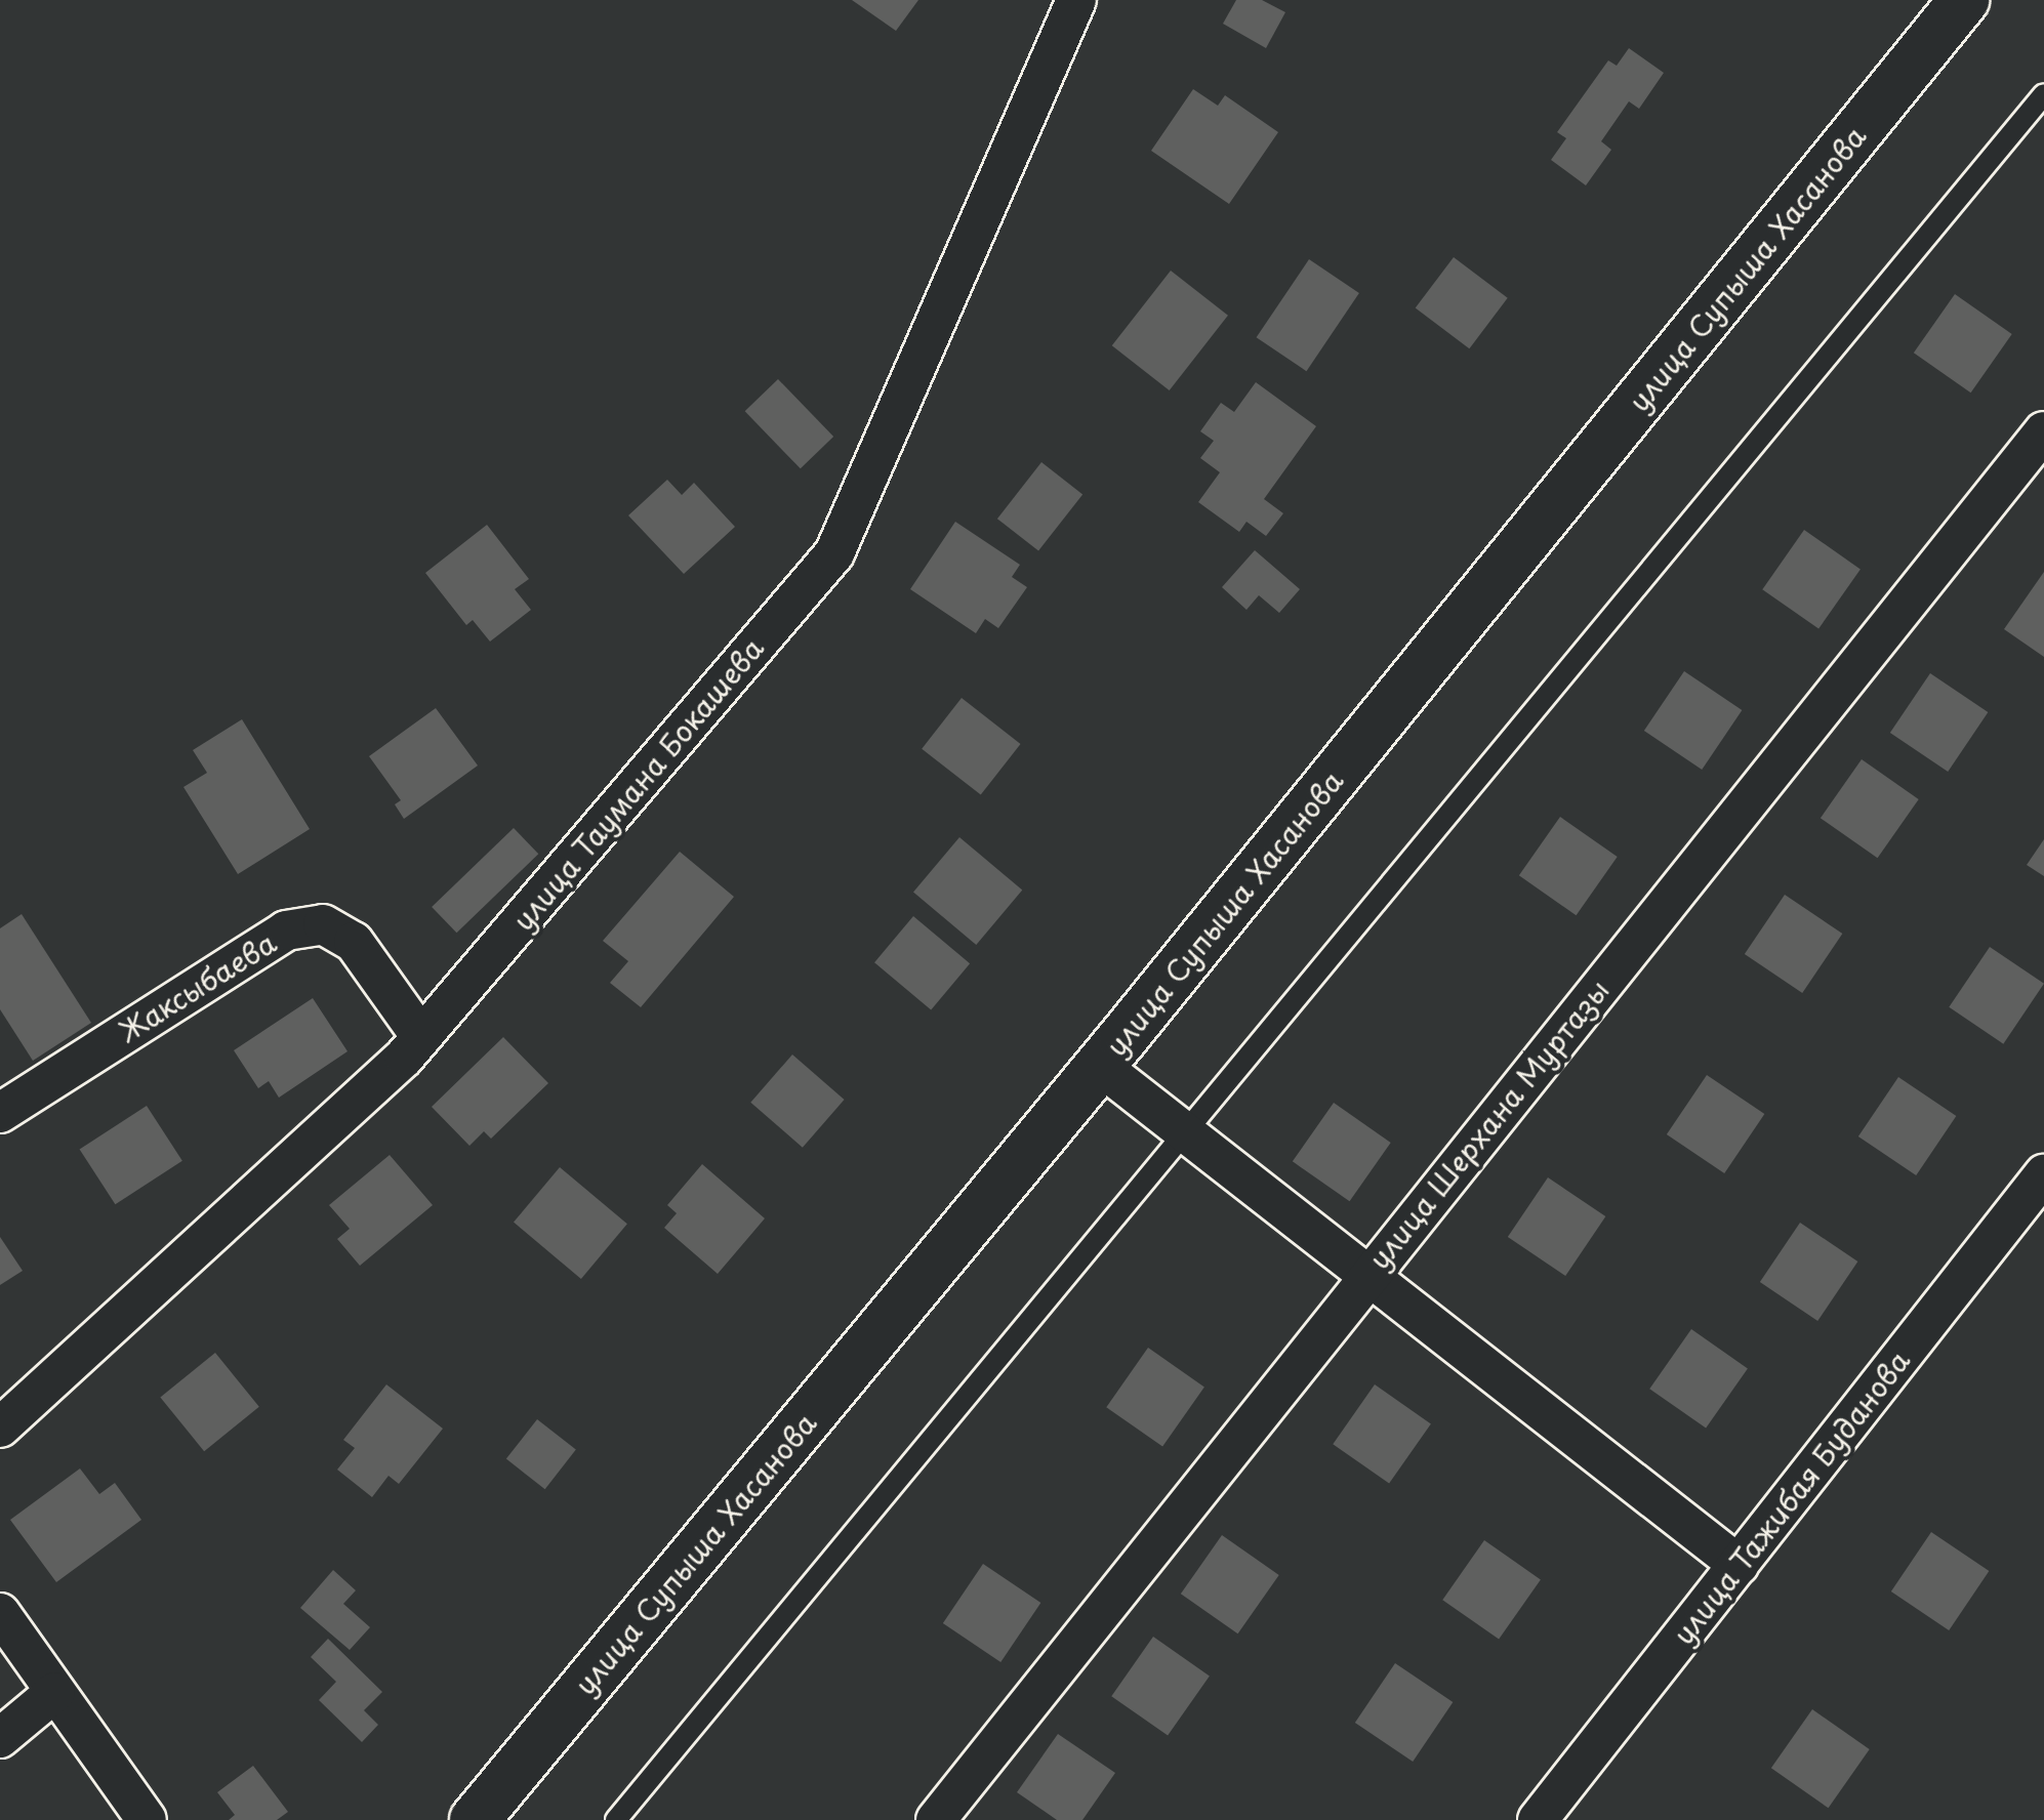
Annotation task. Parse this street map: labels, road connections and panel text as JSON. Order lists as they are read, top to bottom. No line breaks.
{"streets":{"street":["улица Супыша Хасанова","улица Таумана Бокашева","Жаксыбаева","улица Шерхана Муртазы","улица Тажибая Буданова"]},"crossings":[["улица Таумана Бокашева","Жаксыбаева"]]}
